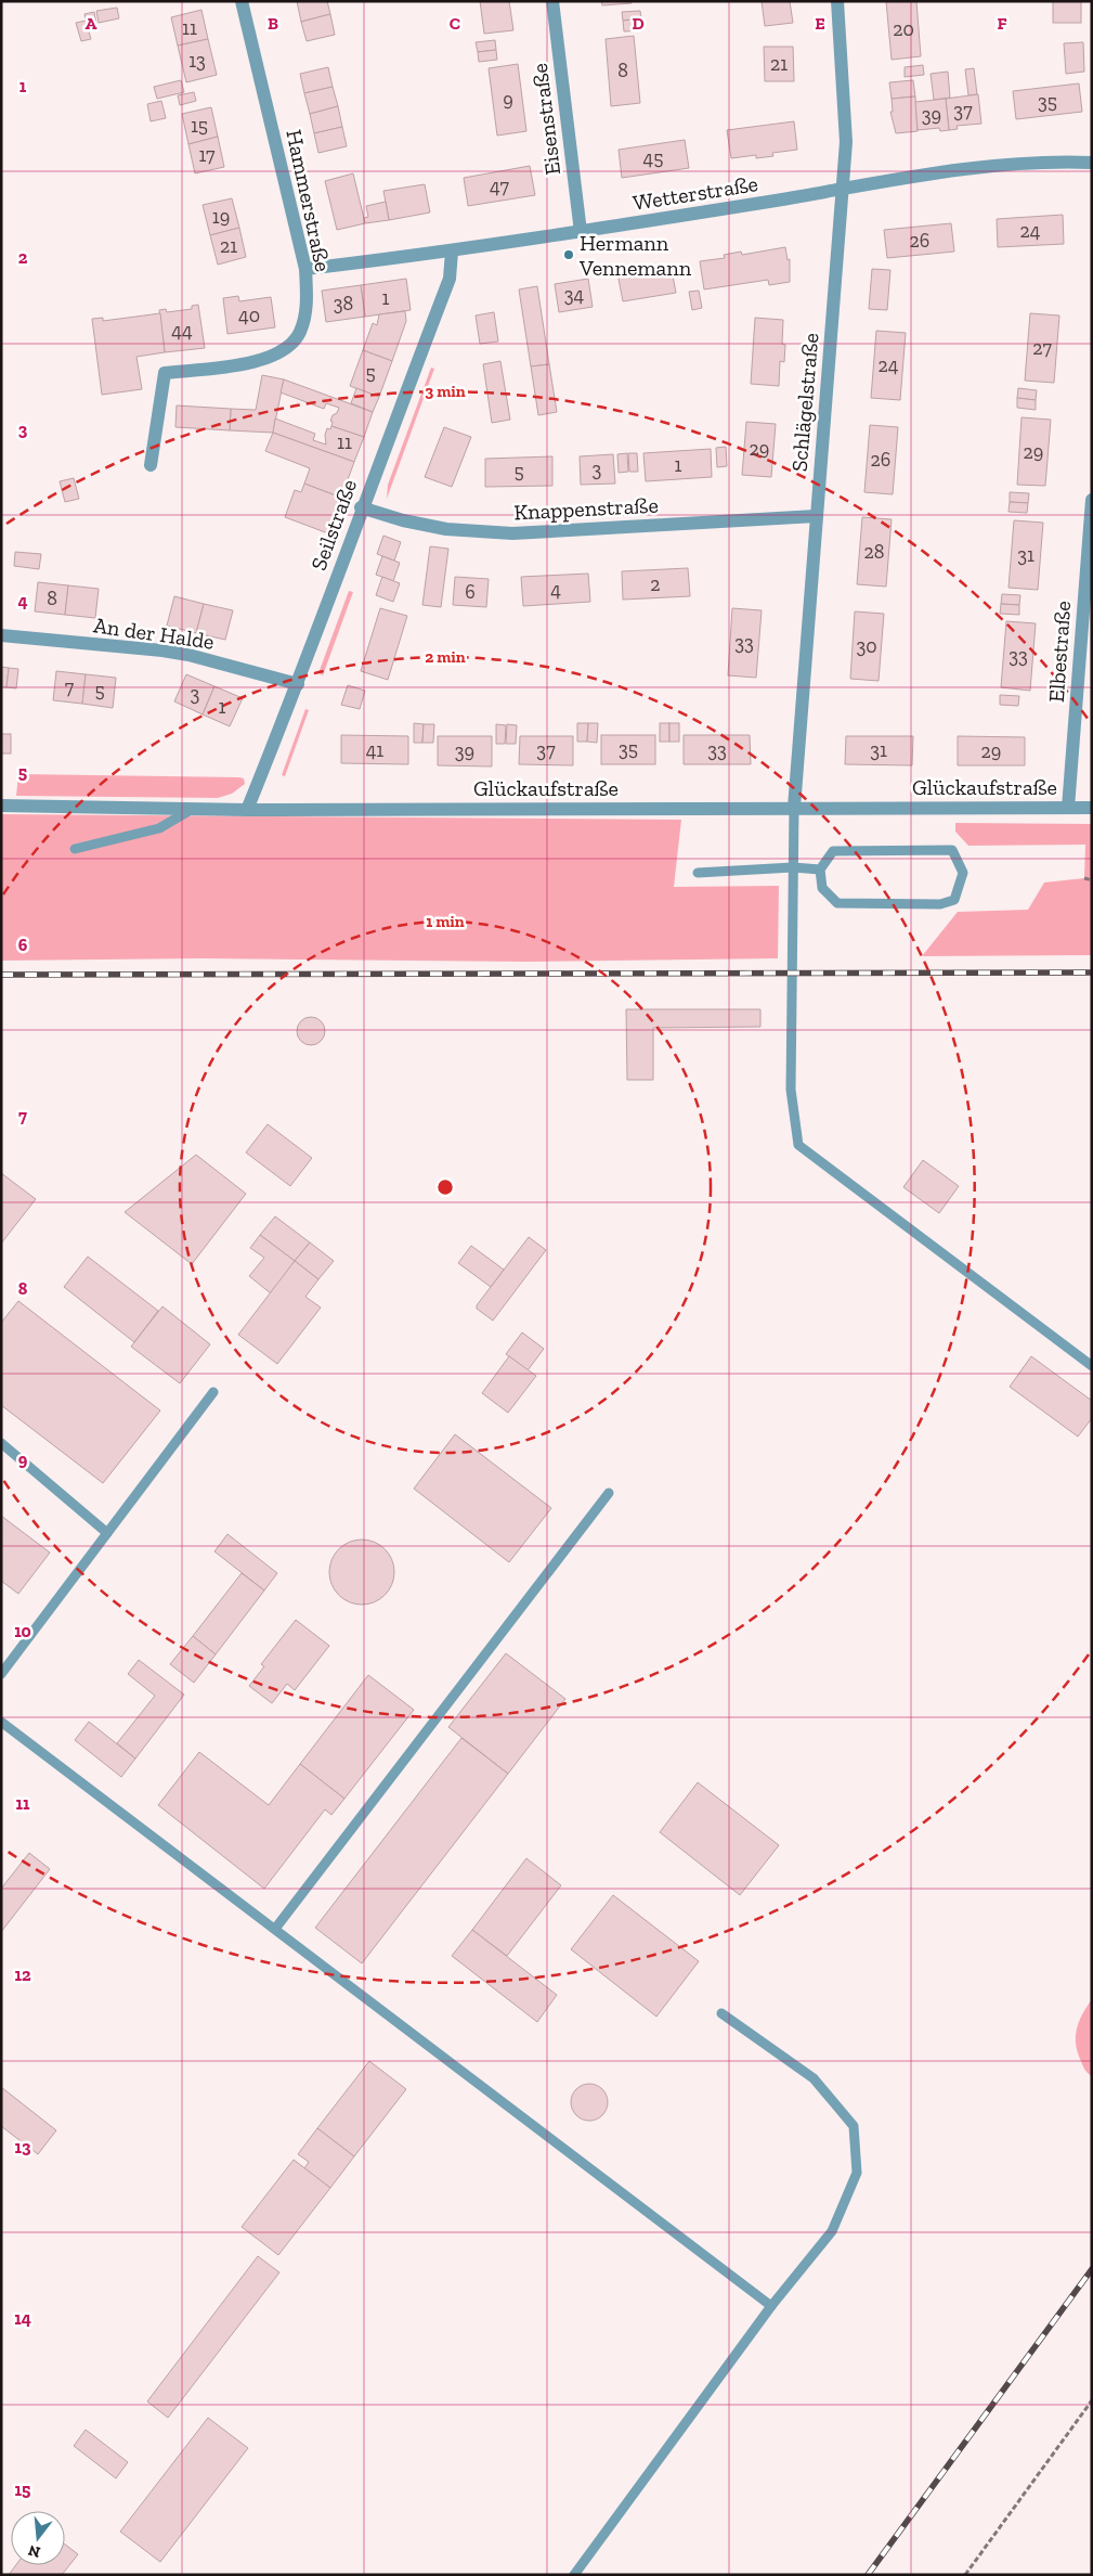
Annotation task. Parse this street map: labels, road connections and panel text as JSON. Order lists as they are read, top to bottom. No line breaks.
{"streets":{"street":["Eisenstraße","Wetterstraße","Hammerstraße","Schlägelstraße","Knappenstraße","Seilstraße","An der Halde","Elbestraße","Glückaufstraße"]},"crossings":[["Eisenstraße","Wetterstraße"],["Wetterstraße","Hammerstraße"],["Wetterstraße","Schlägelstraße"],["Wetterstraße","Seilstraße"],["Schlägelstraße","Knappenstraße"],["Schlägelstraße","Glückaufstraße"],["Knappenstraße","Seilstraße"],["Seilstraße","An der Halde"],["Seilstraße","Glückaufstraße"],["Elbestraße","Glückaufstraße"]],"places":["Hermann Vennemann"],"house_numbers":["11","20","13","21","8","9","35","37","39","15","17","45","47","19","24","26","21","34","1","38","40","44","27","24","5","11","29","29","26","1","3","5","28","31","2","4","6","8","33","30","33","7","5","3","1","35","41","37","33","31","39","29"],"north":"bottom","grid":{"columns":["A","B","C","D","E","F"],"rows":["1","2","3","4","5","6","7","8","9","10","11","12","13","14","15"]},"rings":["3 min","2 min","1 min"]}
